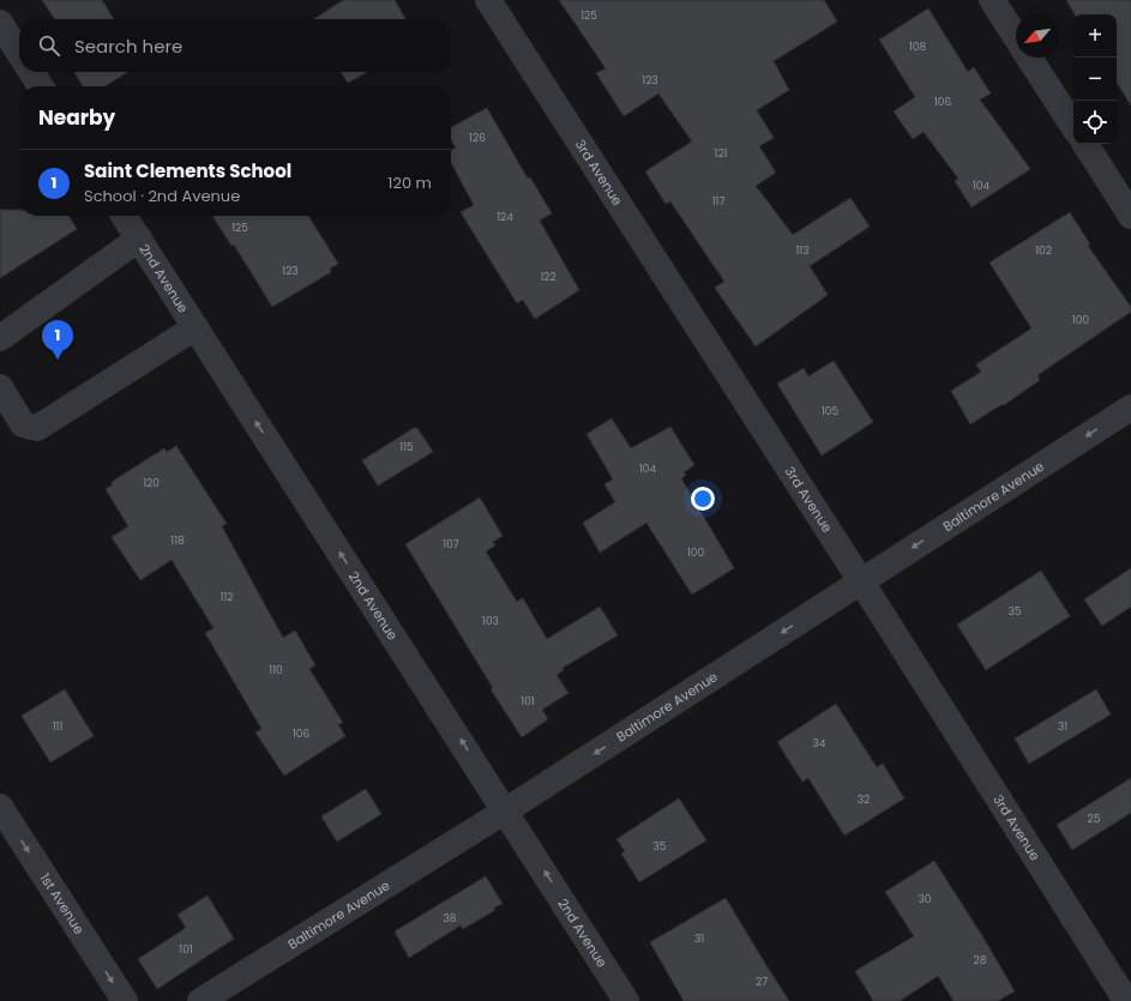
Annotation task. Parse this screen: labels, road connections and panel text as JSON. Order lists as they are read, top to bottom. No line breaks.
{"streets":{"street":["3rd Avenue","2nd Avenue","Baltimore Avenue","1st Avenue"]},"crossings":[["3rd Avenue","Baltimore Avenue"],["2nd Avenue","Baltimore Avenue"]],"one_way":["2nd Avenue","Baltimore Avenue","1st Avenue"],"house_numbers":["125","108","123","106","126","121","104","117","124","125","113","102","123","122","100","105","115","104","120","118","107","100","112","35","103","110","101","111","31","106","34","32","25","35","30","38","31","101","28","27"],"north":"bottom left","page":{"map_buttons":["+","−"],"search":"Search here","heading":"Nearby","list":[{"mark":"1","name":"Saint Clements School","note":"School · 2nd Avenue","value":"120 m"}],"pins":"1"}}
